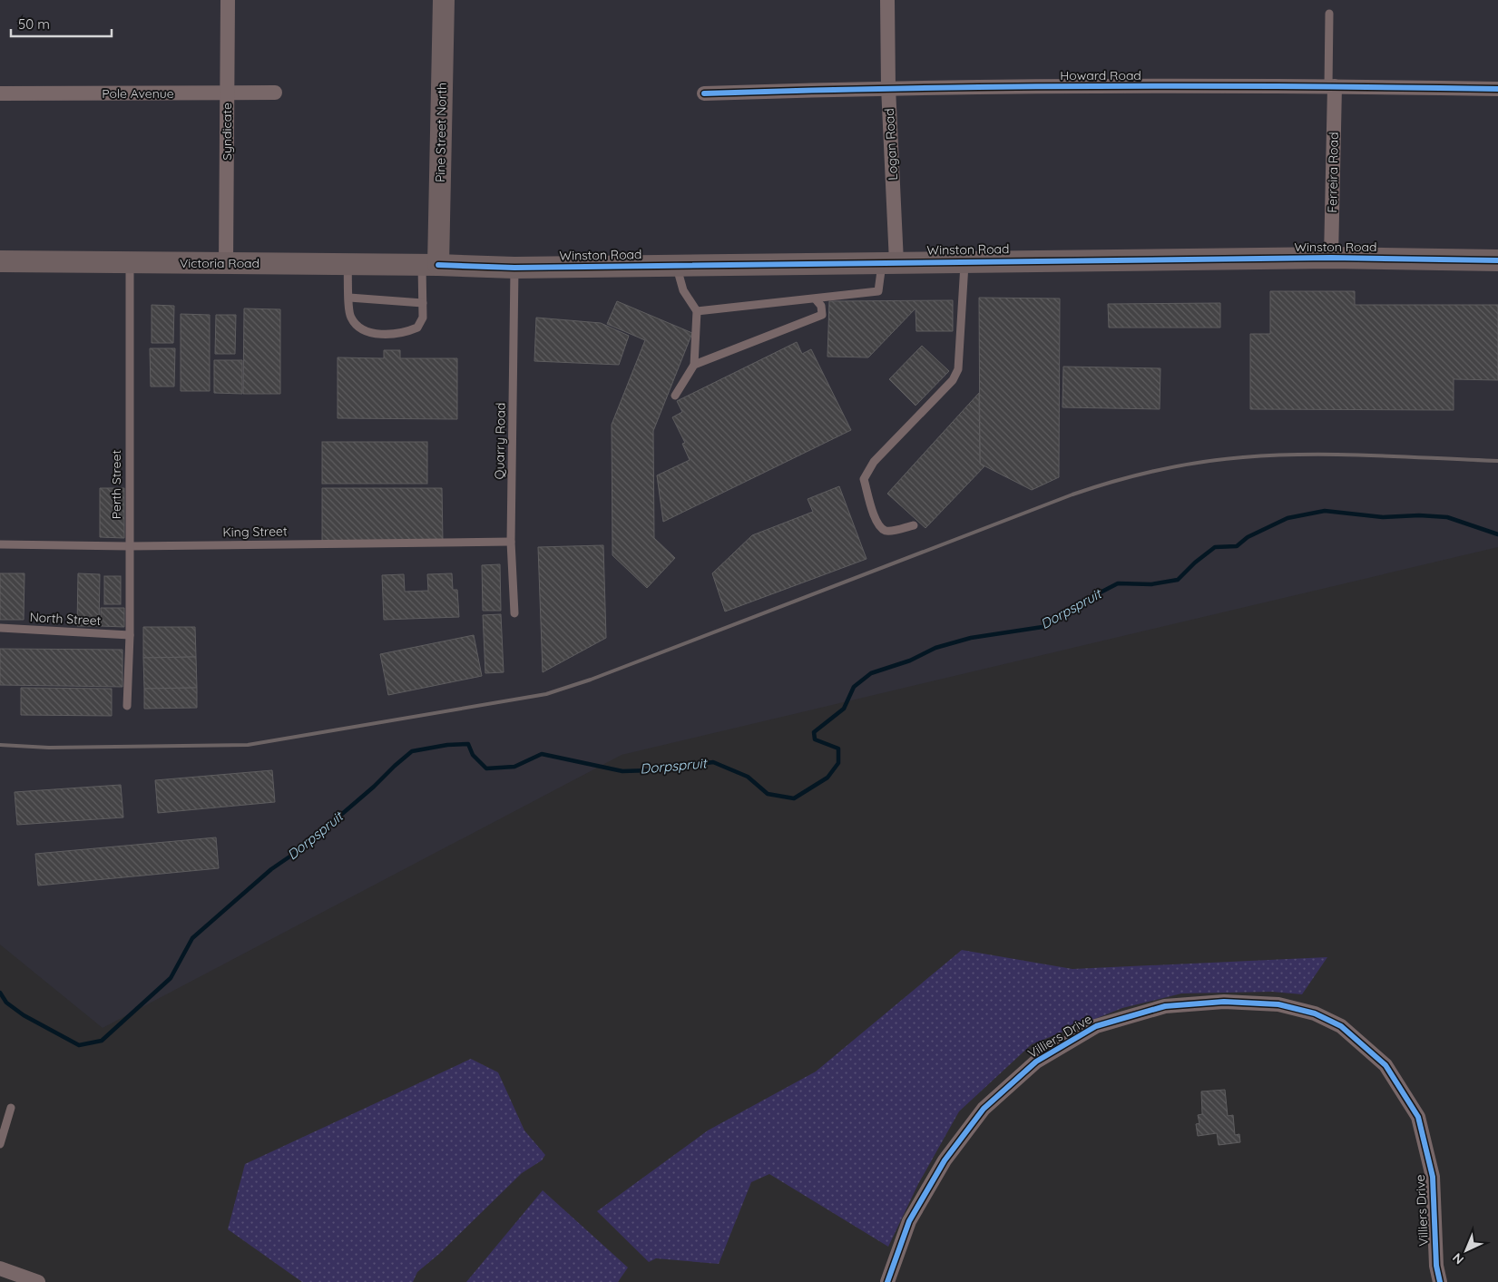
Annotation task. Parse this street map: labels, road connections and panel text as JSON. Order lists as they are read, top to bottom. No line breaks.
{"streets":{"street":["Howard Road","Pole Avenue","Syndicate","Pine Street North","Logan Road","Ferreira Road","Winston Road","Victoria Road","Villiers Drive"],"lane":["Quarry Road","Perth Street","King Street","North Street"]},"crossings":[["Howard Road","Logan Road"],["Howard Road","Ferreira Road"],["Pole Avenue","Syndicate"],["Syndicate","Victoria Road"],["Pine Street North","Winston Road"],["Pine Street North","Victoria Road"],["Logan Road","Winston Road"],["Ferreira Road","Winston Road"],["Winston Road","Victoria Road"],["Winston Road","Quarry Road"],["Victoria Road","Perth Street"],["Quarry Road","King Street"],["Perth Street","King Street"],["Perth Street","North Street"]],"water":["Dorpspruit"],"scale_bar":"50 m","north":"bottom left"}
